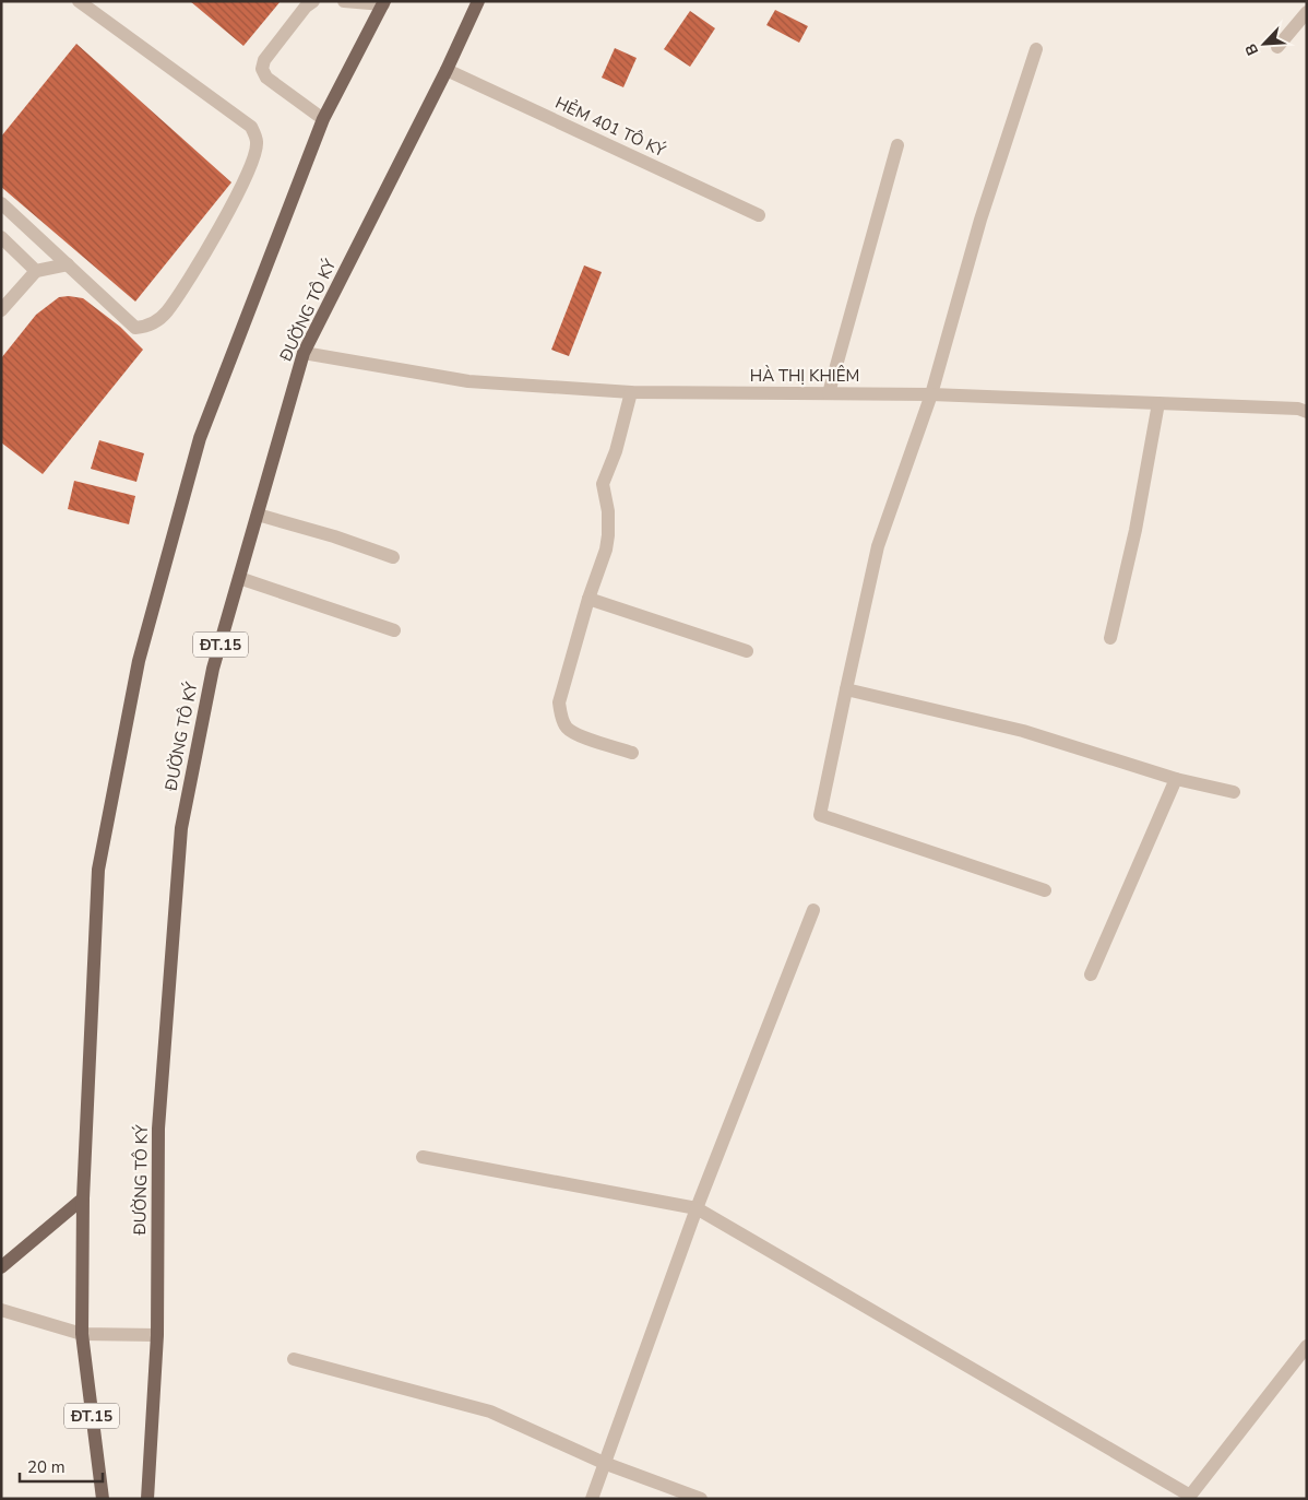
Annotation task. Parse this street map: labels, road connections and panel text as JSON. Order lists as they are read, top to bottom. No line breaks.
{"streets":{"main road":["ĐƯỜNG TÔ KÝ","ĐT.15"],"street":["HẺM 401 TÔ KÝ","HÀ THỊ KHIÊM"]},"crossings":[["HẺM 401 TÔ KÝ","ĐƯỜNG TÔ KÝ"],["ĐƯỜNG TÔ KÝ","HÀ THỊ KHIÊM"]],"scale_bar":"20 m","north":"bottom left"}
